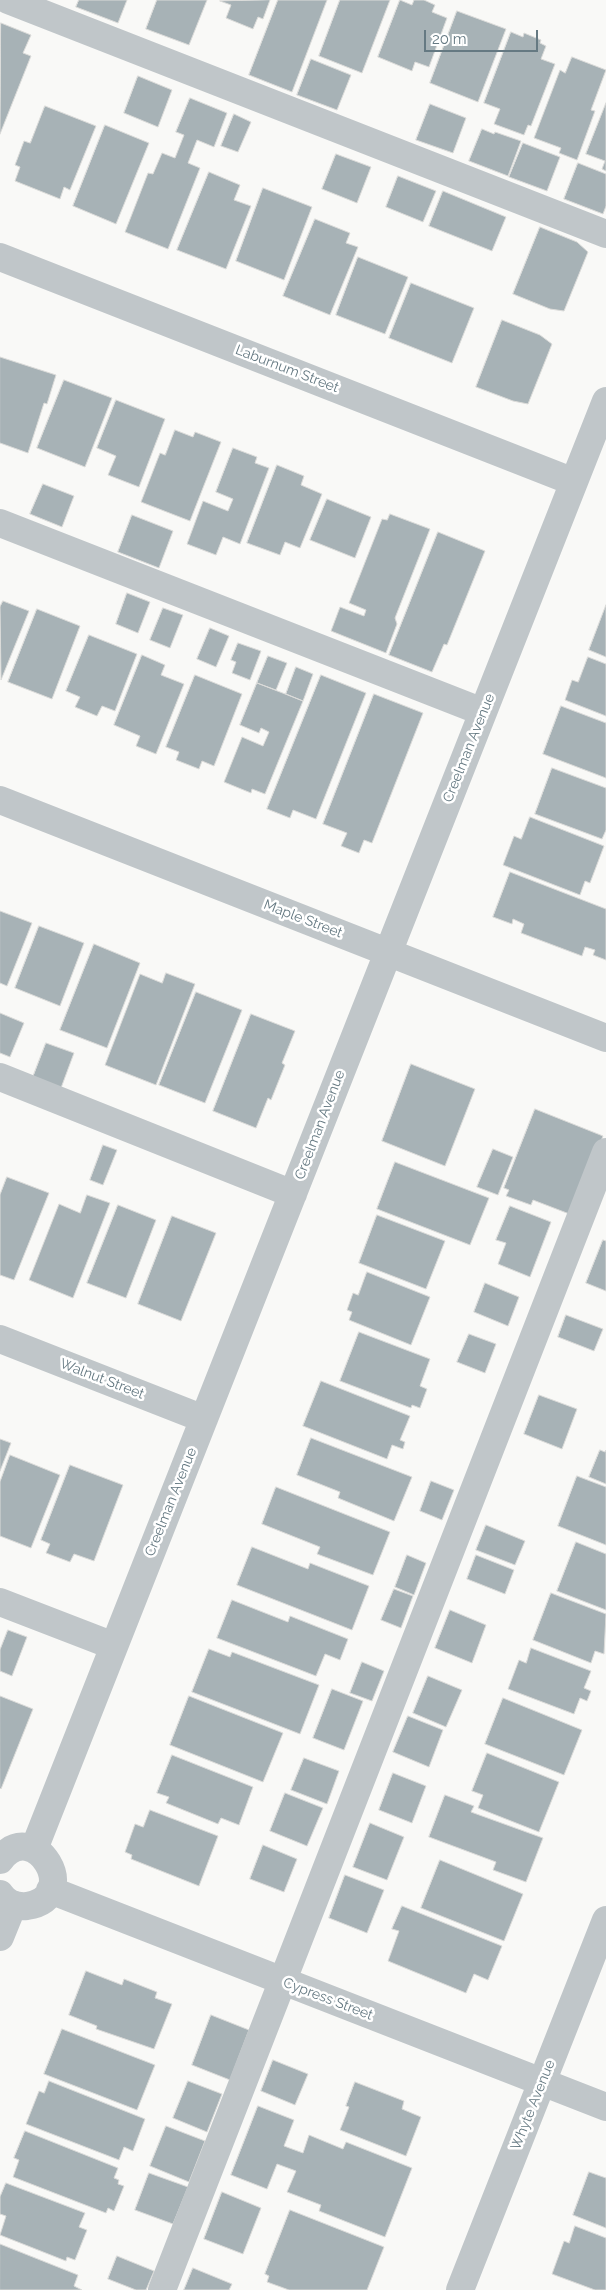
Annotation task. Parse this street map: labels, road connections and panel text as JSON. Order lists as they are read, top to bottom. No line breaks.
{"streets":{"street":["Laburnum Street","Creelman Avenue","Maple Street","Walnut Street","Cypress Street","Whyte Avenue"]},"crossings":[["Laburnum Street","Creelman Avenue"],["Creelman Avenue","Maple Street"],["Creelman Avenue","Walnut Street"],["Cypress Street","Whyte Avenue"]],"scale_bar":"20 m"}
